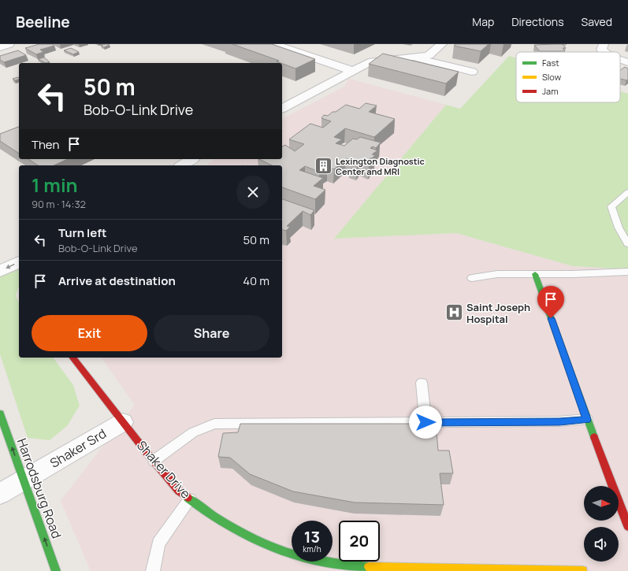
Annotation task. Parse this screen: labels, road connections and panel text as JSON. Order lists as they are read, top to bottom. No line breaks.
{"streets":{"street":["Shaker Srd","Shaker Drive","Harrodsburg Road"]},"crossings":[["Shaker Srd","Shaker Drive"],["Shaker Srd","Harrodsburg Road"]],"one_way":["Harrodsburg Road"],"places":{"building":["Lexington Diagnostic Center and MRI"],"hospital":["Saint Joseph Hospital"]},"legend":["Fast","Slow","Jam"],"north":"right","page":{"header":"Beeline","nav":["Map","Directions","Saved"],"turn":["50 m","Bob-O-Link Drive"],"then":"Then","heading":["1 min","90 m · 14:32"],"list":[{"name":"Turn left","note":"Bob-O-Link Drive","value":"50 m"},{"name":"Arrive at destination","value":"40 m"}],"buttons":["Exit","Share"],"speed":"13 km/h","limit":"20"}}
